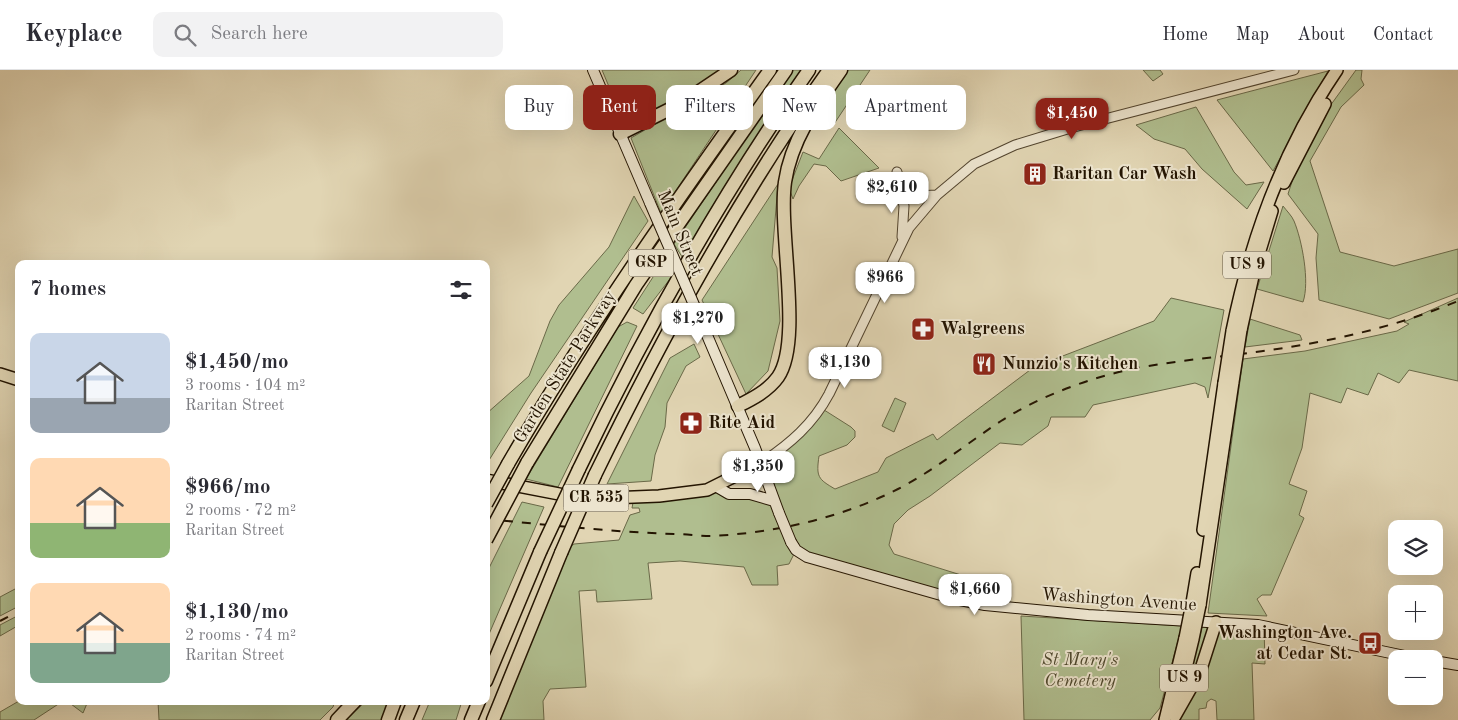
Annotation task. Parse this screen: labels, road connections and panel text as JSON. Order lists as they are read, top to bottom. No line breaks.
{"streets":{"highway":["GSP","Garden State Parkway"],"main road":["Main Street","US 9","CR 535","Washington Avenue"]},"crossings":[["Main Street","CR 535"],["Main Street","Washington Avenue"],["CR 535","Washington Avenue"]],"parks":["St Mary's Cemetery"],"places":{"building":["Raritan Car Wash"],"pharmacy":["Walgreens","Rite Aid"],"restaurant":["Nunzio's Kitchen"],"bus stop":["Washington Ave. at Cedar St."]},"page":{"header":"Keyplace","search":"Search here","nav":["Home","Map","About","Contact"],"chip":["Buy","Rent","Filters","New","Apartment"],"price":["$1,450","$2,610","$966","$1,270","$1,130","$1,350","$1,660"],"heading":"7 homes","list":[{"name":"$1,450/mo","note":"3 rooms · 104 m² · Raritan Street"},{"name":"$966/mo","note":"2 rooms · 72 m² · Raritan Street"},{"name":"$1,130/mo","note":"2 rooms · 74 m² · Raritan Street"}],"map_buttons":["+","−"]}}
